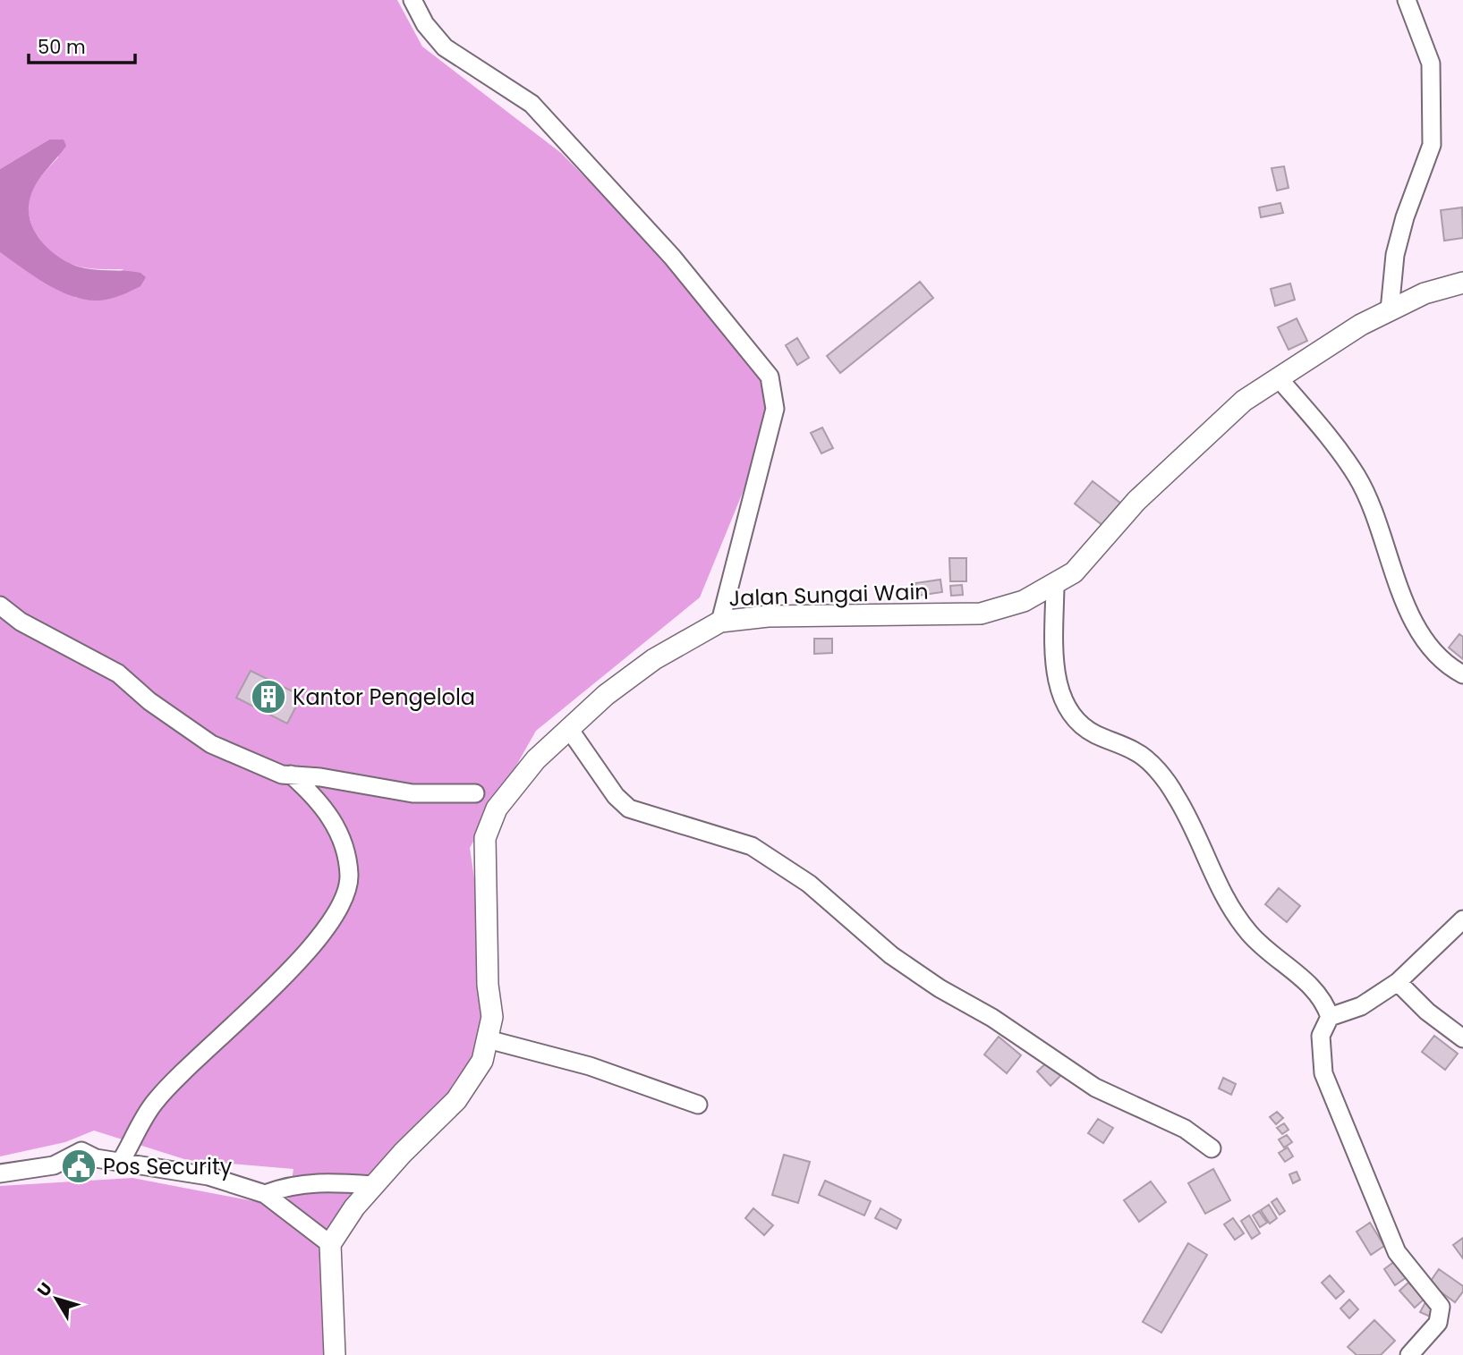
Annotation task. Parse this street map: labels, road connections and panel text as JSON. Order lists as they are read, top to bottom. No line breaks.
{"streets":{"street":["Jalan Sungai Wain"]},"places":{"building":["Kantor Pengelola"],"public building":["Pos Security"]},"scale_bar":"50 m","north":"top left"}
